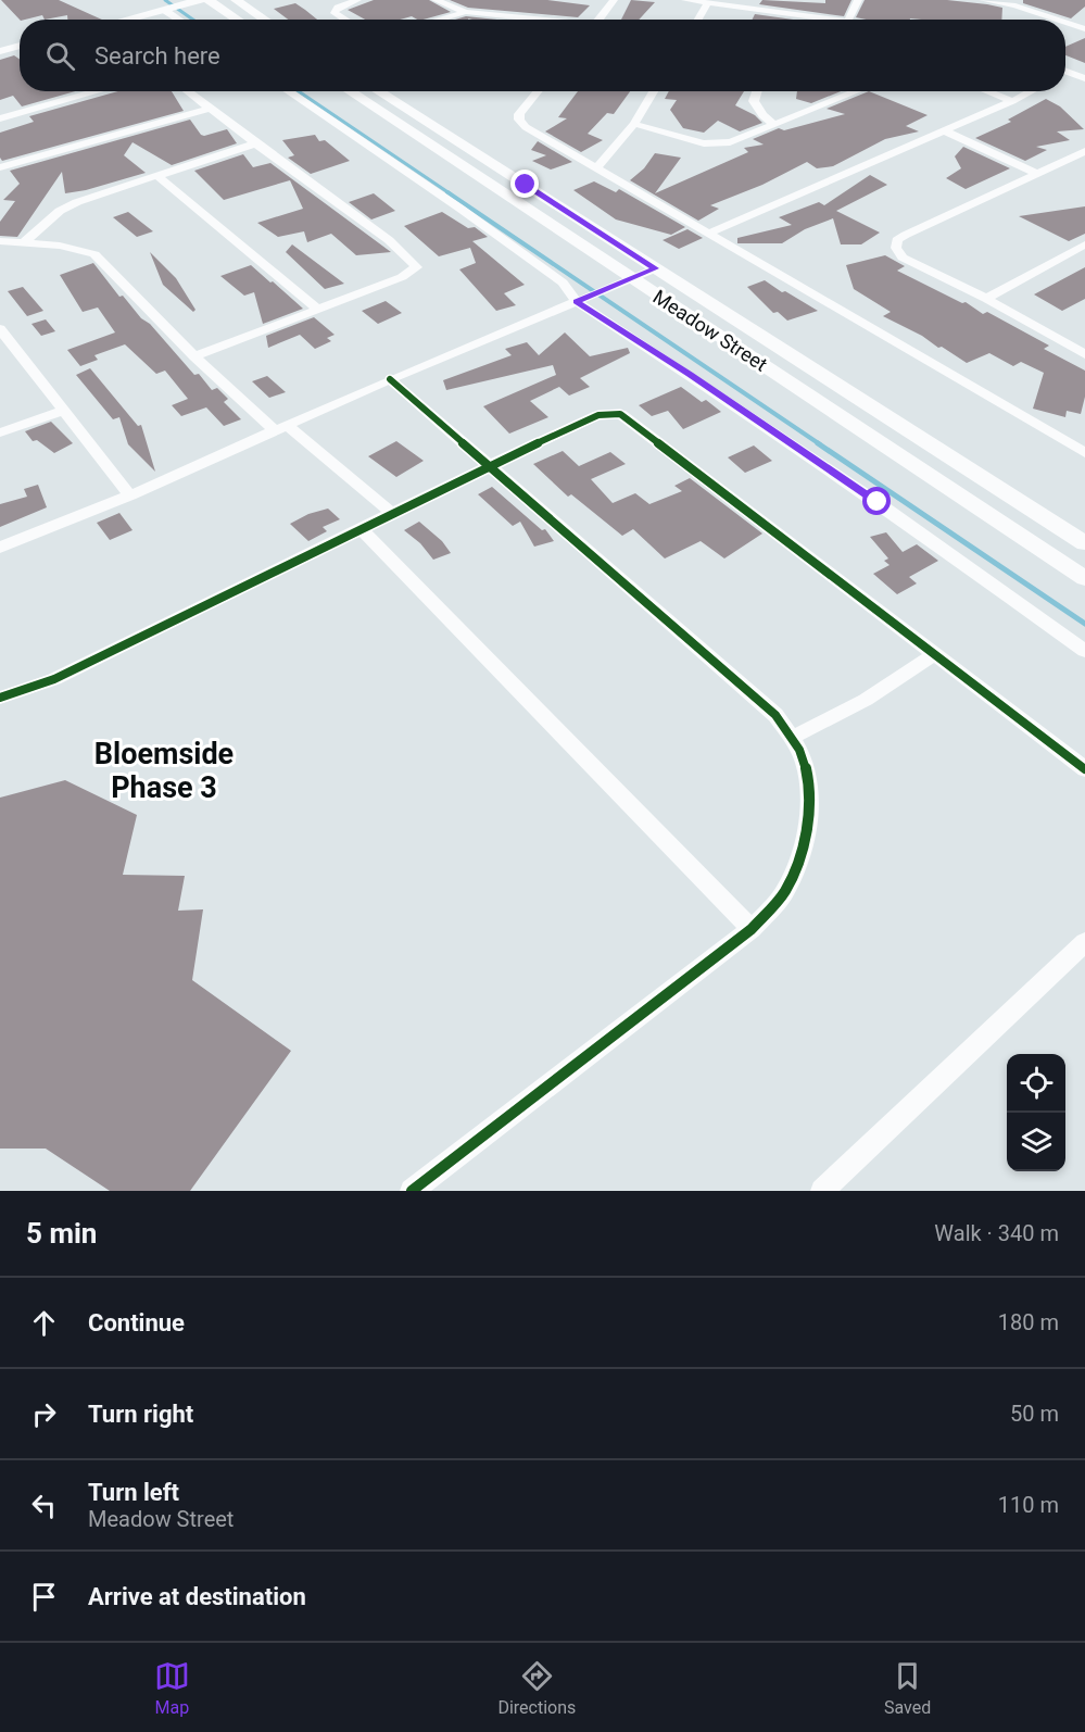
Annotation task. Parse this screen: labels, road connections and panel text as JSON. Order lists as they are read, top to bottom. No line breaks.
{"streets":{"street":["Meadow Street"]},"districts":["Bloemside Phase 3"],"page":{"search":"Search here","heading":["5 min","Walk · 340 m"],"list":[["Continue","180 m"],["Turn right","50 m"],["Turn left","Meadow Street","110 m"],"Arrive at destination"],"nav":["Map","Directions","Saved"]}}
